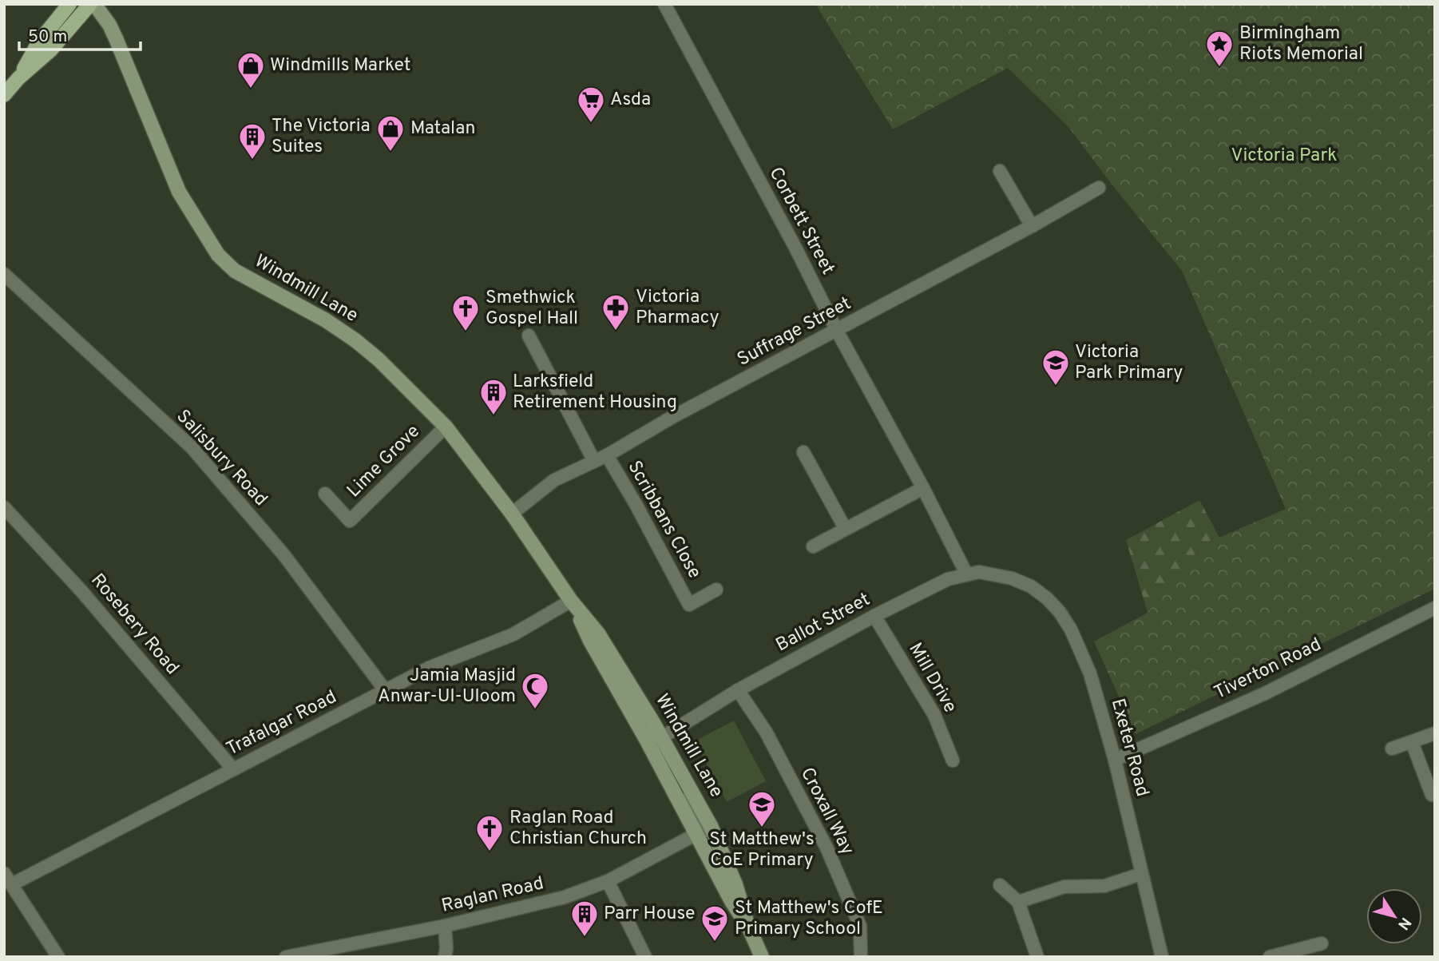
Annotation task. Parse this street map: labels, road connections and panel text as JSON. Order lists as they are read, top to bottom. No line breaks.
{"streets":{"main road":["Windmill Lane"],"street":["Corbett Street","Suffrage Street","Salisbury Road","Lime Grove","Scribbans Close","Ballot Street","Rosebery Road","Tiverton Road","Mill Drive","Trafalgar Road","Exeter Road","Croxall Way","Raglan Road"]},"crossings":[["Corbett Street","Suffrage Street"],["Corbett Street","Ballot Street"],["Windmill Lane","Suffrage Street"],["Windmill Lane","Lime Grove"],["Windmill Lane","Ballot Street"],["Windmill Lane","Trafalgar Road"],["Windmill Lane","Raglan Road"],["Suffrage Street","Scribbans Close"],["Salisbury Road","Trafalgar Road"],["Ballot Street","Mill Drive"],["Ballot Street","Exeter Road"],["Ballot Street","Croxall Way"],["Rosebery Road","Trafalgar Road"],["Tiverton Road","Exeter Road"]],"parks":["Victoria Park"],"places":{"place":["Birmingham Riots Memorial"],"shop":["Windmills Market","Matalan"],"supermarket":["Asda"],"building":["The Victoria Suites","Larksfield Retirement Housing","Parr House"],"pharmacy":["Victoria Pharmacy"],"church":["Smethwick Gospel Hall","Raglan Road Christian Church"],"school or university":["Victoria Park Primary","St Matthew's CoE Primary","St Matthew's CofE Primary School"],"mosque":["Jamia Masjid Anwar-Ul-Uloom"]},"scale_bar":"50 m","north":"bottom right"}
